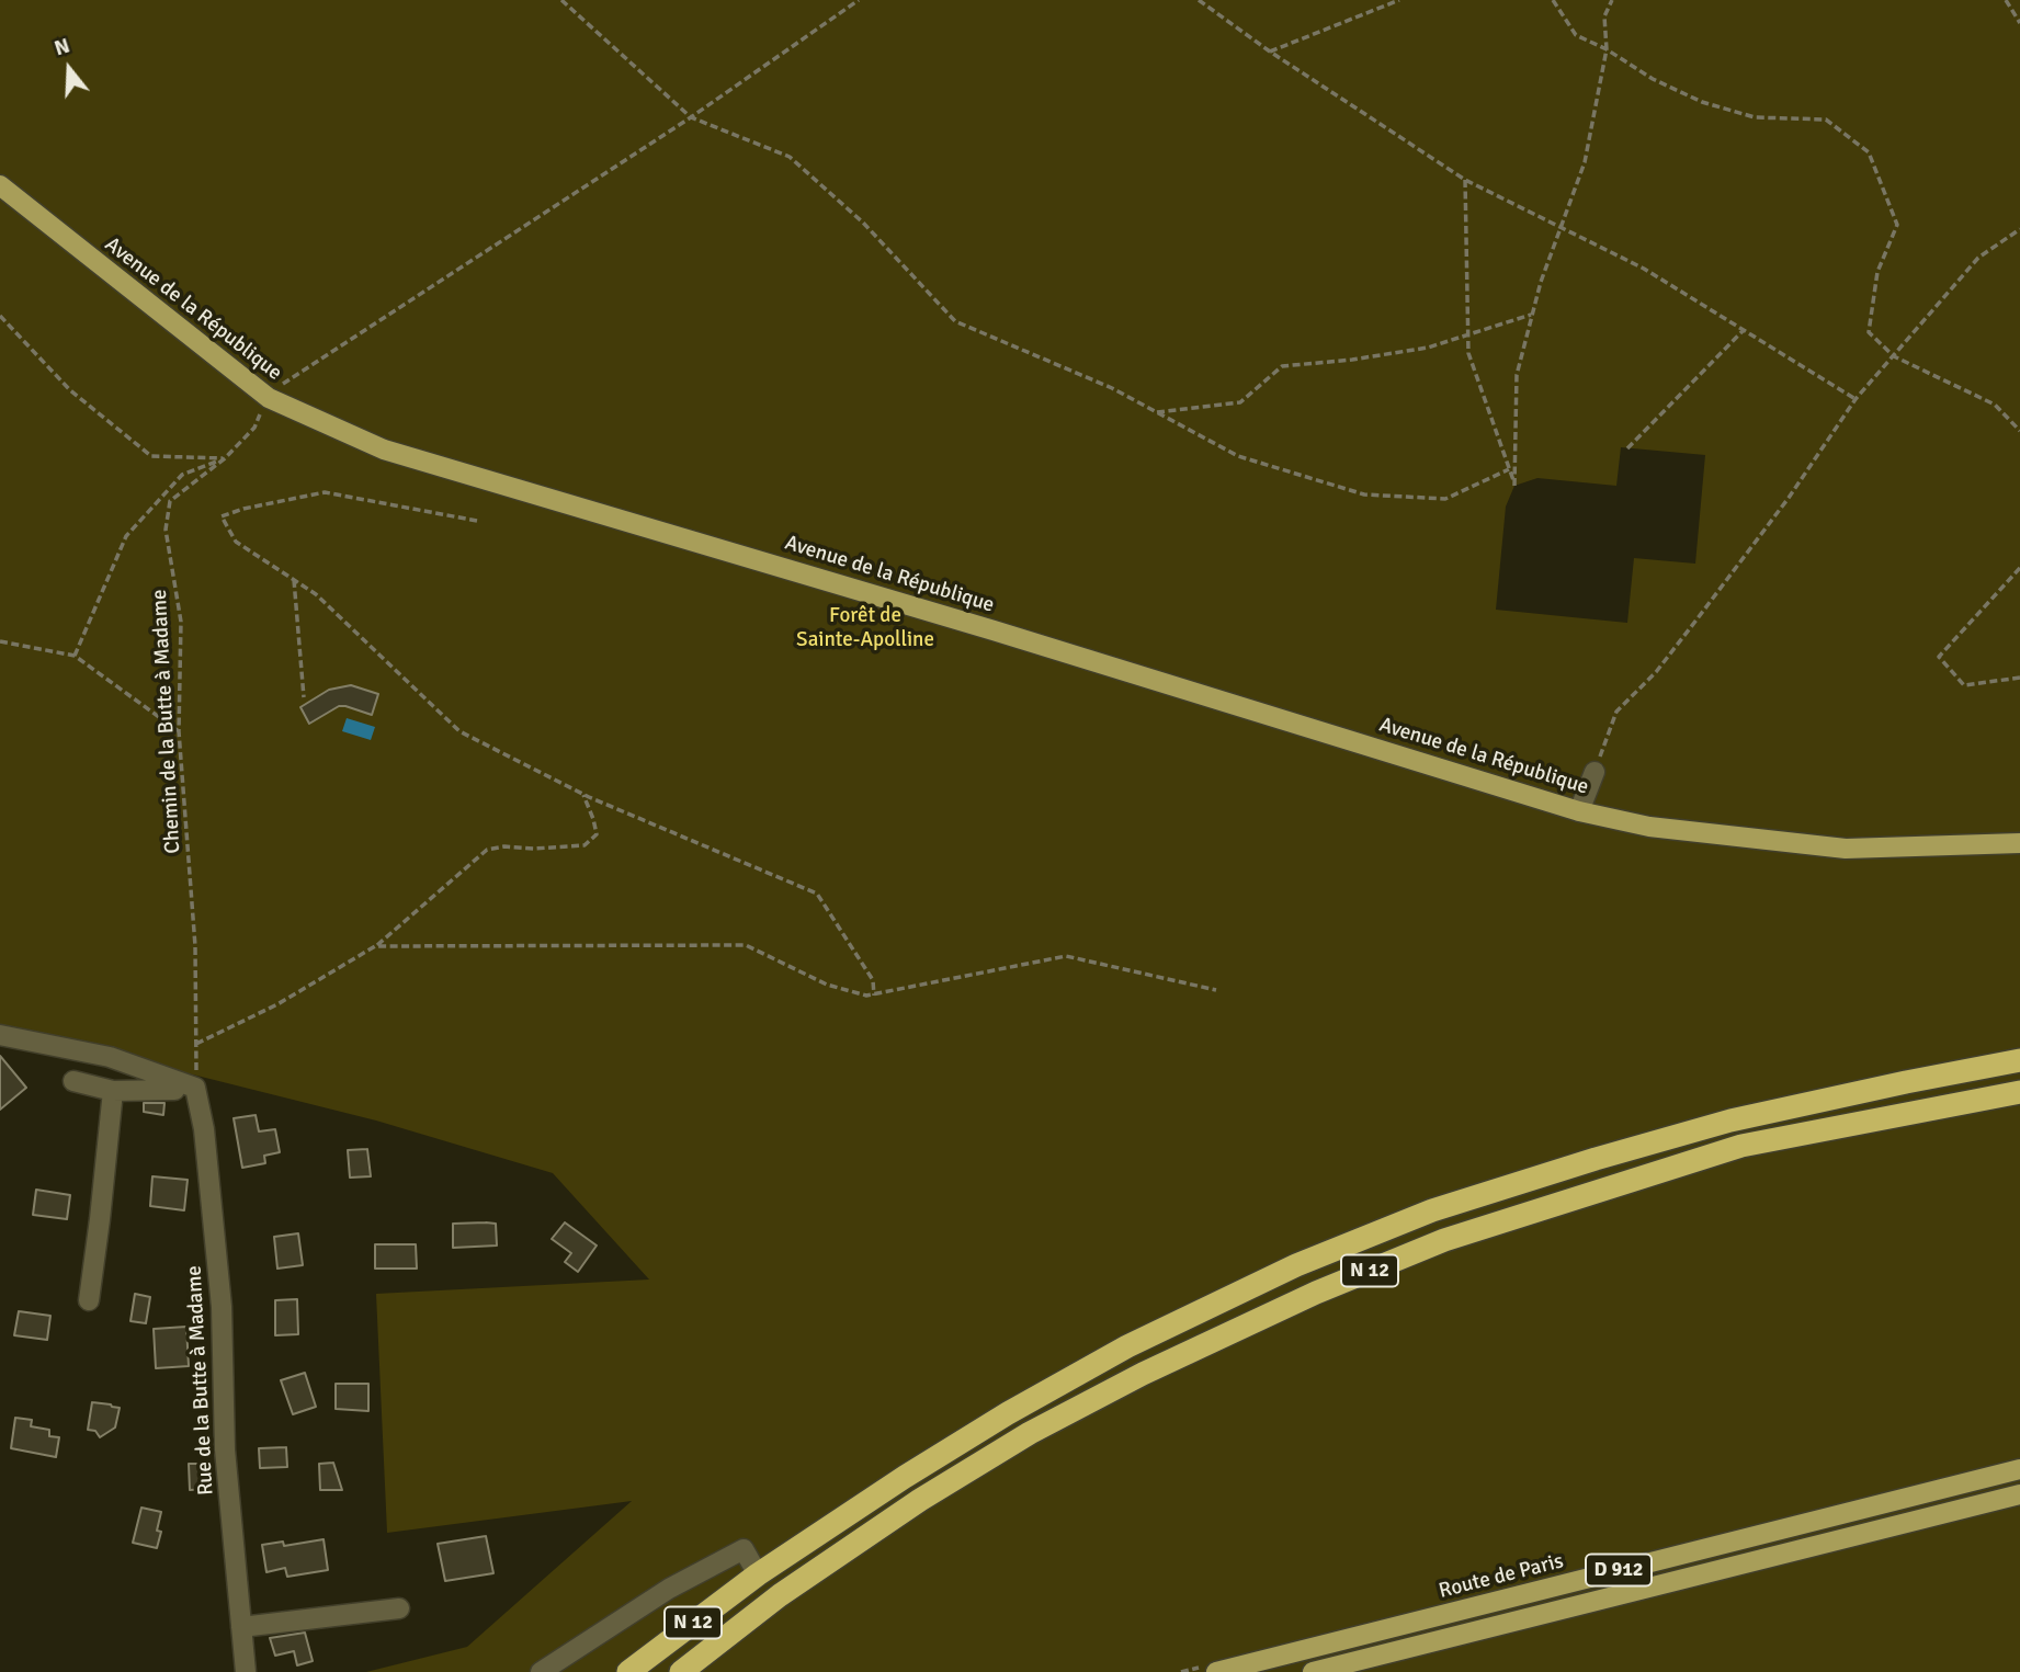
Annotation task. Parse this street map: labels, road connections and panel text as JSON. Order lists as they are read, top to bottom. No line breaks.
{"streets":{"highway":["N 12"],"main road":["Avenue de la République","D 912","Route de Paris"],"street":["Rue de la Butte à Madame"],"path":["Chemin de la Butte à Madame"]},"crossings":[["Avenue de la République","Chemin de la Butte à Madame"],["Chemin de la Butte à Madame","Rue de la Butte à Madame"]],"parks":["Forêt de Sainte-Apolline"],"north":"top"}
